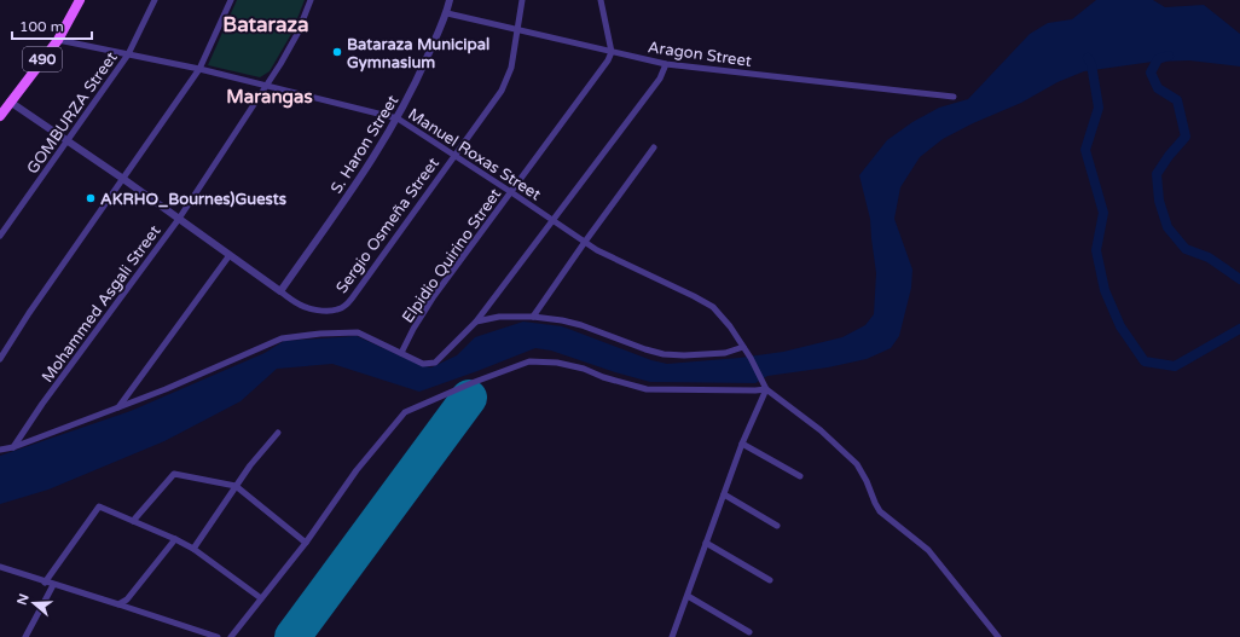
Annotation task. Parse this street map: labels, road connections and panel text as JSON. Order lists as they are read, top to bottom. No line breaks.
{"streets":{"main road":["490"],"street":["Aragon Street","GOMBURZA Street","S. Haron Street","Manuel Roxas Street","Sergio Osmeña Street","Elpidio Quirino Street","Mohammed Asgali Street"]},"crossings":[["Aragon Street","S. Haron Street"],["Aragon Street","Sergio Osmeña Street"],["Aragon Street","Elpidio Quirino Street"],["490","Manuel Roxas Street"],["GOMBURZA Street","Manuel Roxas Street"],["S. Haron Street","Manuel Roxas Street"],["S. Haron Street","Sergio Osmeña Street"],["Manuel Roxas Street","Sergio Osmeña Street"],["Manuel Roxas Street","Elpidio Quirino Street"],["Manuel Roxas Street","Mohammed Asgali Street"]],"districts":["Bataraza","Marangas"],"places":["Bataraza Municipal Gymnasium","AKRHO_Bournes)Guests"],"scale_bar":"100 m","north":"left"}
